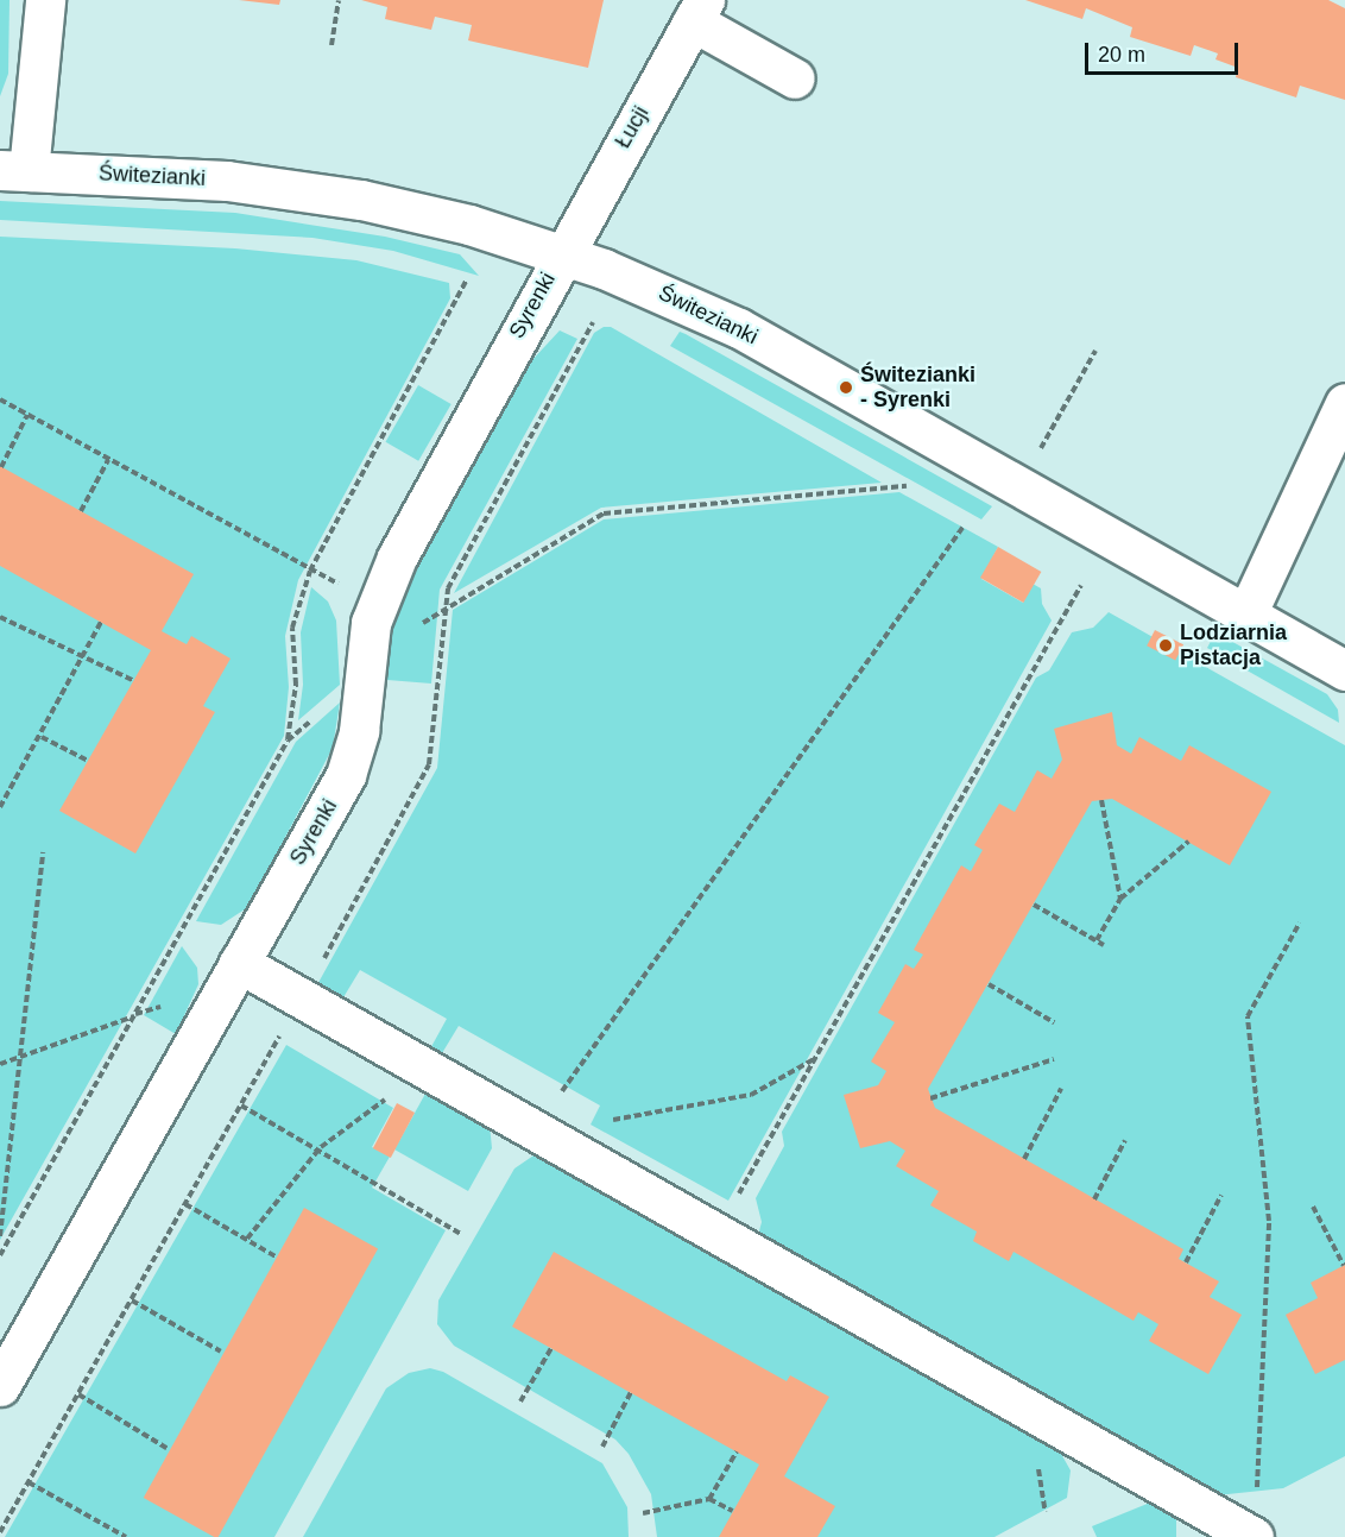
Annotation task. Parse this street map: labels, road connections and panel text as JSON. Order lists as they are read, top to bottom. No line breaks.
{"streets":{"street":["Łucji","Świtezianki","Syrenki"]},"crossings":[["Łucji","Świtezianki"],["Łucji","Syrenki"],["Świtezianki","Syrenki"]],"places":["Świtezianki - Syrenki","Lodziarnia Pistacja"],"scale_bar":"20 m"}
